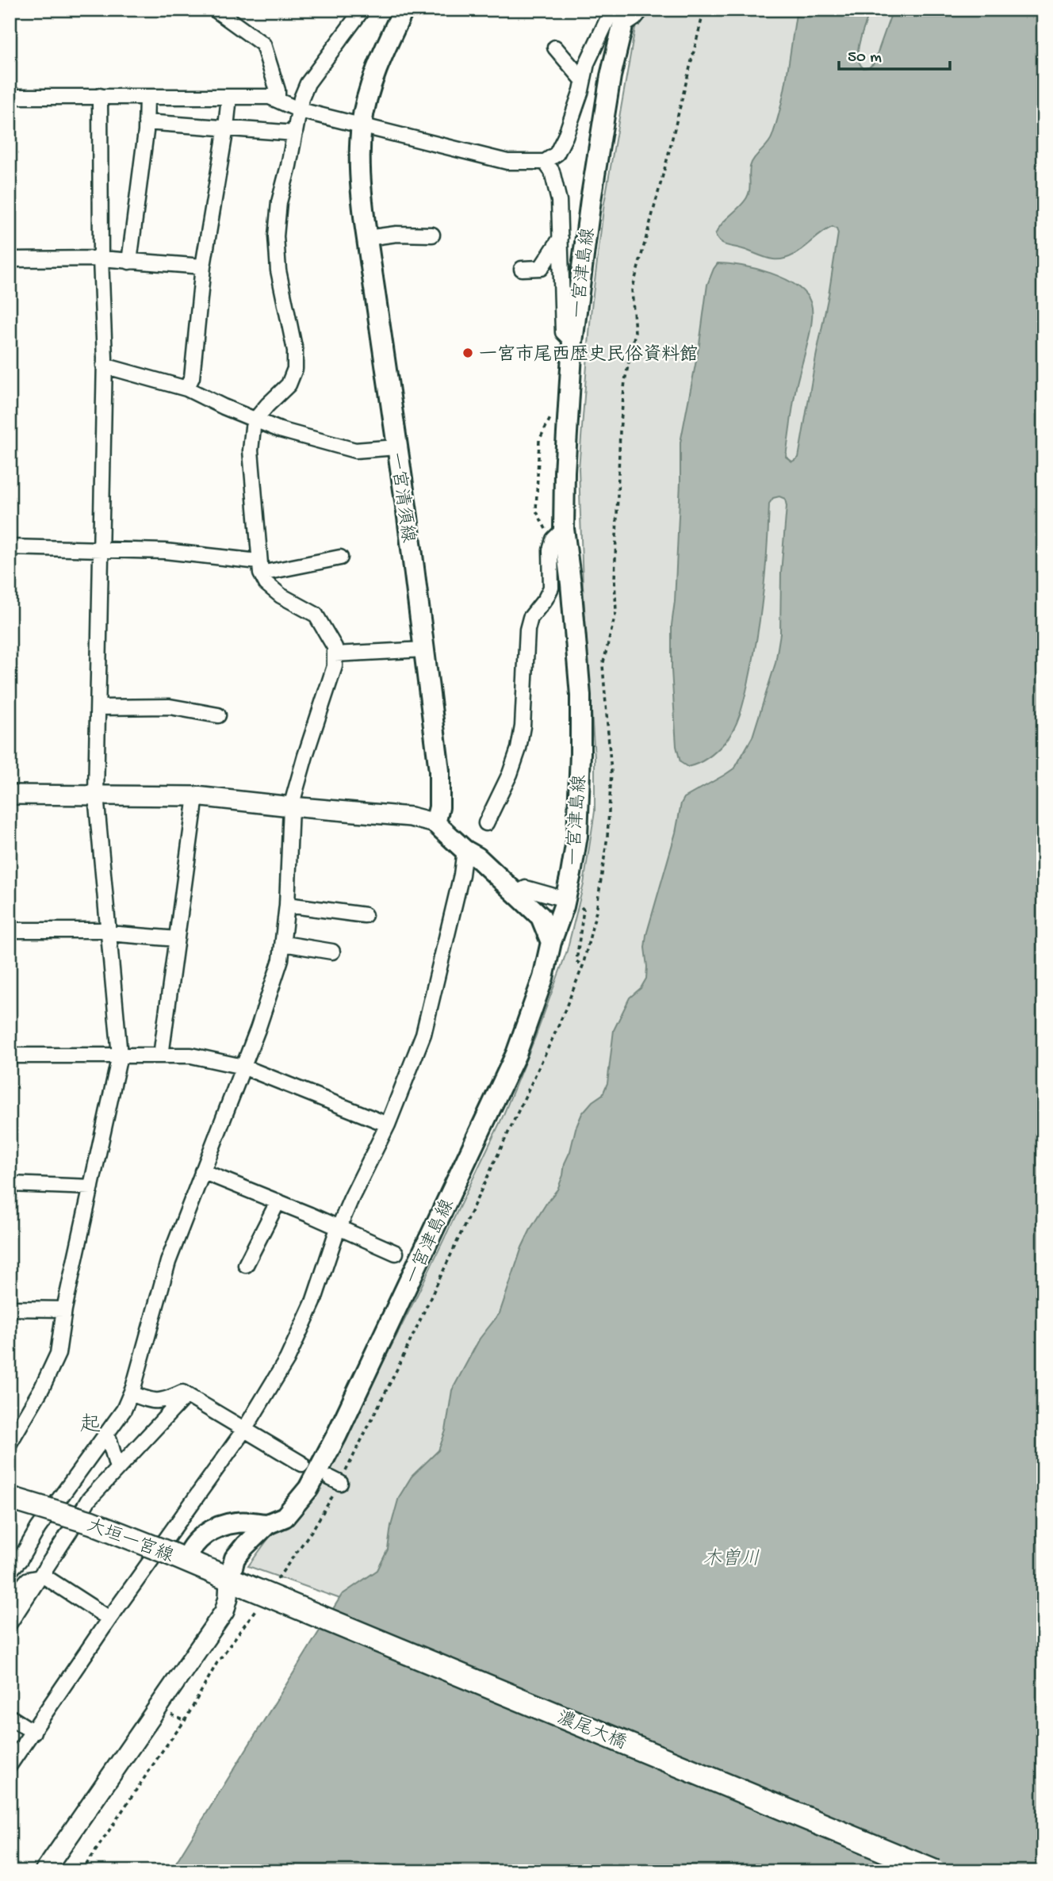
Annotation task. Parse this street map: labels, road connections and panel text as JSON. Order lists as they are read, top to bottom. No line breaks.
{"streets":{"main road":["一宮津島線","一宮清須線","大垣一宮線","濃尾大橋"]},"crossings":[["一宮津島線","大垣一宮線"],["大垣一宮線","濃尾大橋"]],"districts":["起"],"water":["木曽川"],"places":["一宮市尾西歴史民俗資料館"],"scale_bar":"50 m"}
